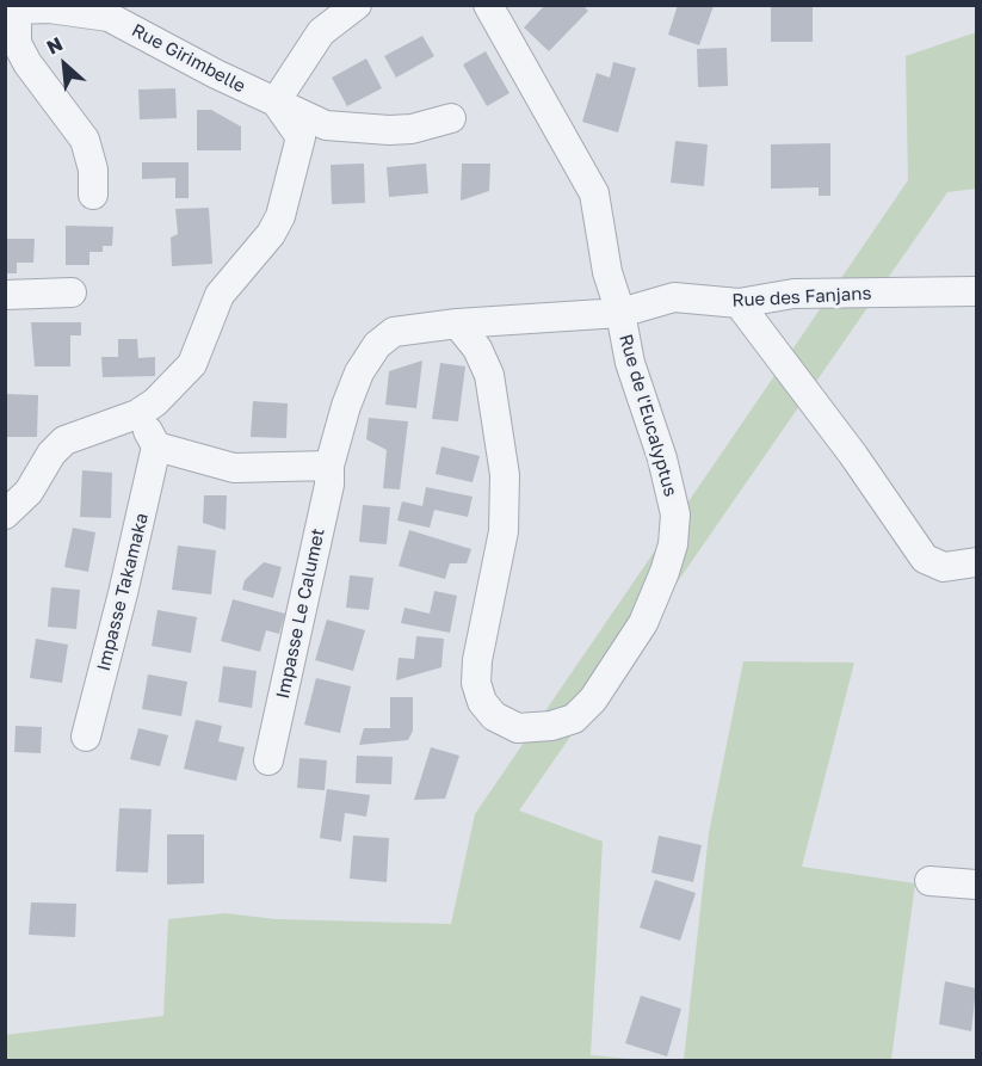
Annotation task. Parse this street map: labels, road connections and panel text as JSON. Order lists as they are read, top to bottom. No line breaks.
{"streets":{"street":["Rue Girimbelle","Rue des Fanjans","Rue de l'Eucalyptus","Impasse Takamaka","Impasse Le Calumet"]},"crossings":[["Rue des Fanjans","Rue de l'Eucalyptus"]],"north":"top left"}
